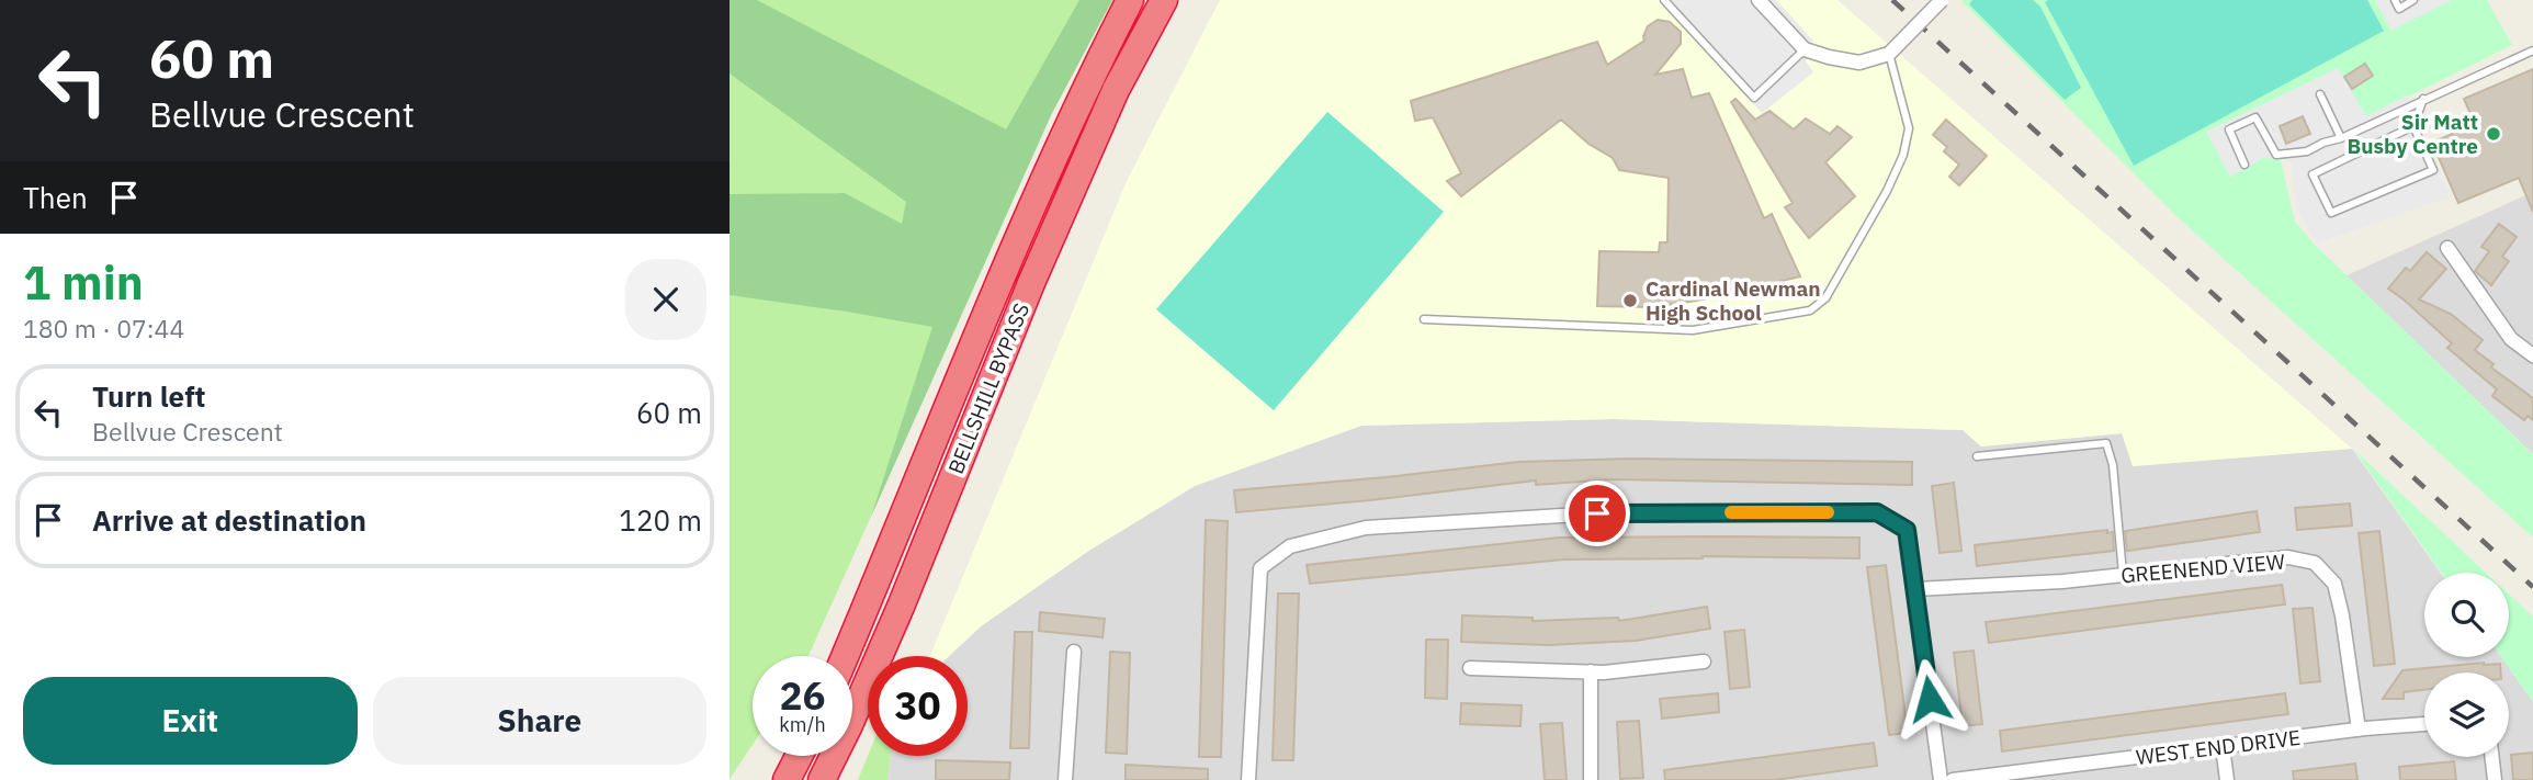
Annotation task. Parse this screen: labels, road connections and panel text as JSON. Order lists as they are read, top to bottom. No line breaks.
{"streets":{"highway":["BELLSHILL BYPASS"],"street":["GREENEND VIEW","WEST END DRIVE"]},"crossings":[["GREENEND VIEW","WEST END DRIVE"]],"places":["Sir Matt Busby Centre","Cardinal Newman High School"],"page":{"turn":["60 m","Bellvue Crescent"],"then":"Then","heading":["1 min","180 m · 07:44"],"list":[{"name":"Turn left","note":"Bellvue Crescent","value":"60 m"},{"name":"Arrive at destination","value":"120 m"}],"speed":"26 km/h","limit":"30","buttons":["Exit","Share"]}}
